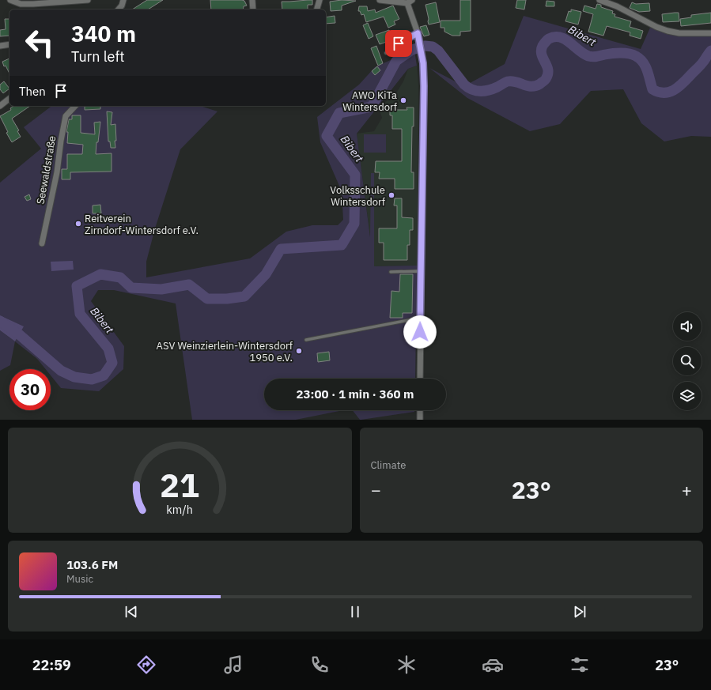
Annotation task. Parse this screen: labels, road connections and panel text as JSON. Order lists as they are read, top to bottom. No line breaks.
{"streets":{"street":["Seewaldstraße"]},"water":["Bibert"],"places":["AWO KiTa Wintersdorf","Volksschule Wintersdorf","Reitverein Zirndorf-Wintersdorf e.V.","ASV Weinzierlein-Wintersdorf 1950 e.V."],"page":{"turn":["340 m","Turn left"],"then":"Then","limit":"30","trip":"23:00 · 1 min · 360 m","tile":"Climate","heat":["−","23°","+"],"song":["103.6 FM","Music"],"tabs":["22:59","23°"],"gauge":["21","km/h"]}}
